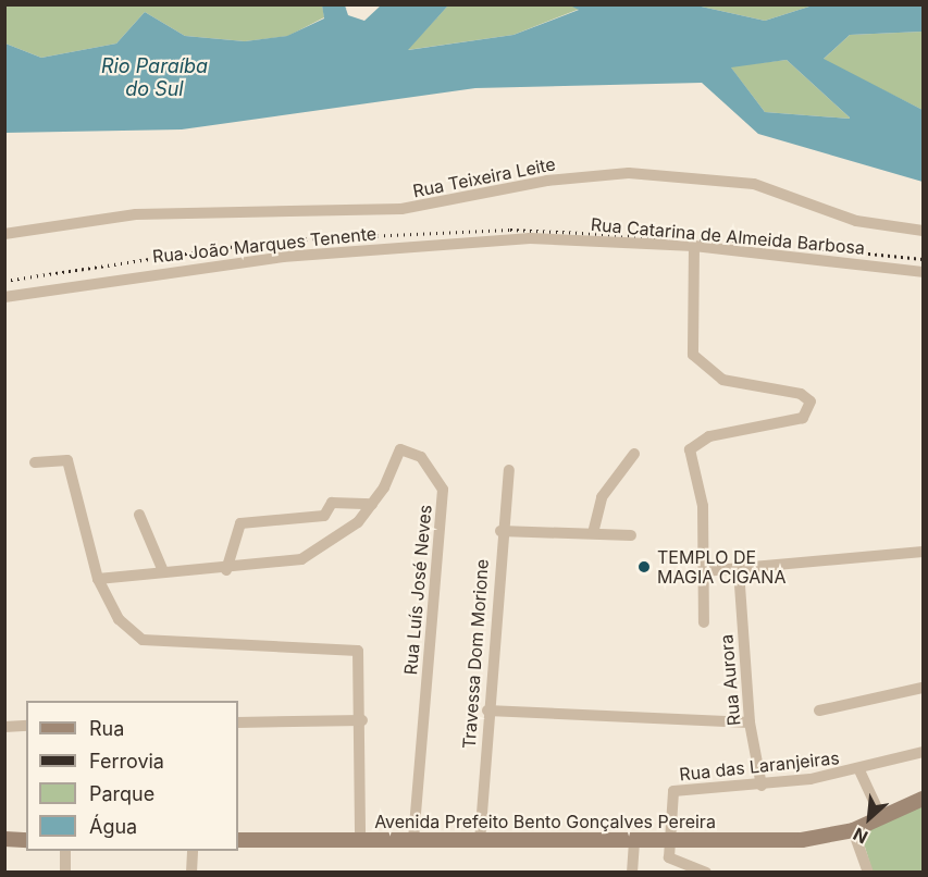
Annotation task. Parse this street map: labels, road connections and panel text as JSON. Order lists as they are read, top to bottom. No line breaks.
{"streets":{"street":["Rua Teixeira Leite","Rua Catarina de Almeida Barbosa","Rua João Marques Tenente","Rua Luís José Neves","Travessa Dom Morione","Rua Aurora","Rua das Laranjeiras","Avenida Prefeito Bento Gonçalves Pereira"]},"crossings":[["Rua Catarina de Almeida Barbosa","Rua João Marques Tenente"],["Rua Luís José Neves","Avenida Prefeito Bento Gonçalves Pereira"],["Travessa Dom Morione","Avenida Prefeito Bento Gonçalves Pereira"],["Rua Aurora","Rua das Laranjeiras"],["Rua das Laranjeiras","Avenida Prefeito Bento Gonçalves Pereira"]],"water":["Rio Paraíba do Sul"],"places":["TEMPLO DE MAGIA CIGANA"],"legend":["Rua","Ferrovia","Parque","Água"],"north":"bottom left"}
